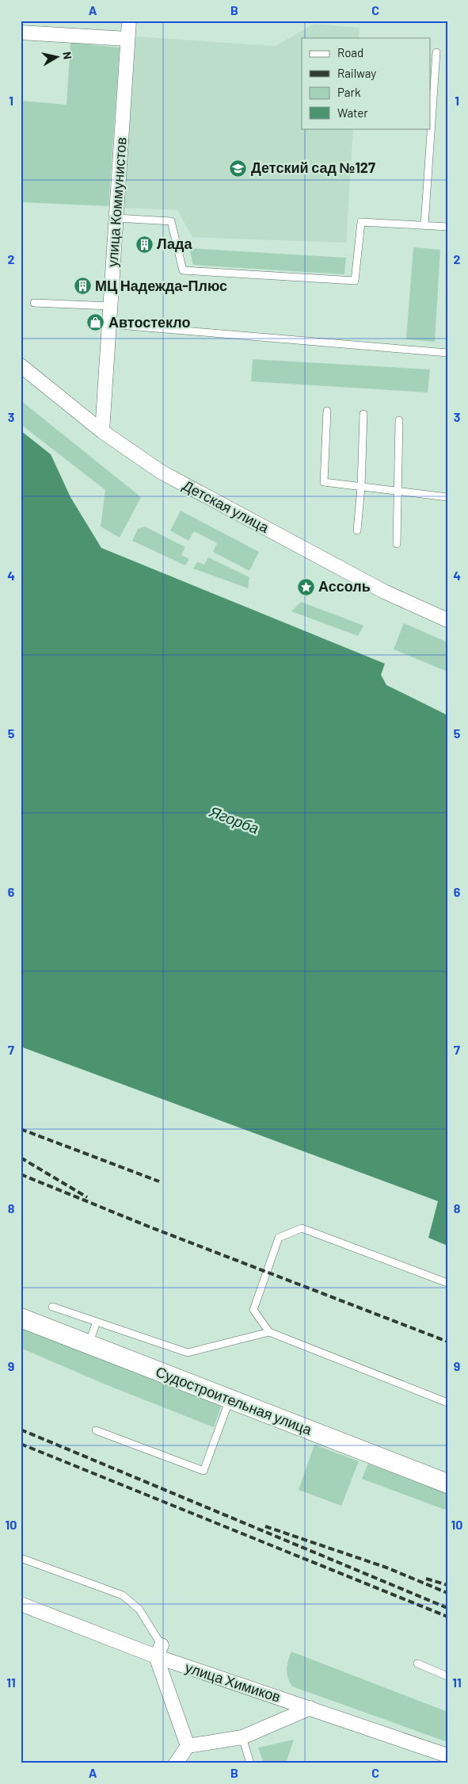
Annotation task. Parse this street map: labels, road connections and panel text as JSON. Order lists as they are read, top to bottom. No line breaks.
{"streets":{"main road":["Судостроительная улица"],"street":["улица Коммунистов","Детская улица","улица Химиков"]},"crossings":[["улица Коммунистов","Детская улица"]],"water":["Ягорба"],"places":{"school or university":["Детский сад №127"],"building":["Лада","МЦ Надежда-Плюс"],"shop":["Автостекло"],"place":["Ассоль"]},"legend":["Road","Railway","Park","Water"],"north":"right","grid":{"columns":["A","B","C"],"rows":["1","2","3","4","5","6","7","8","9","10","11"]}}
